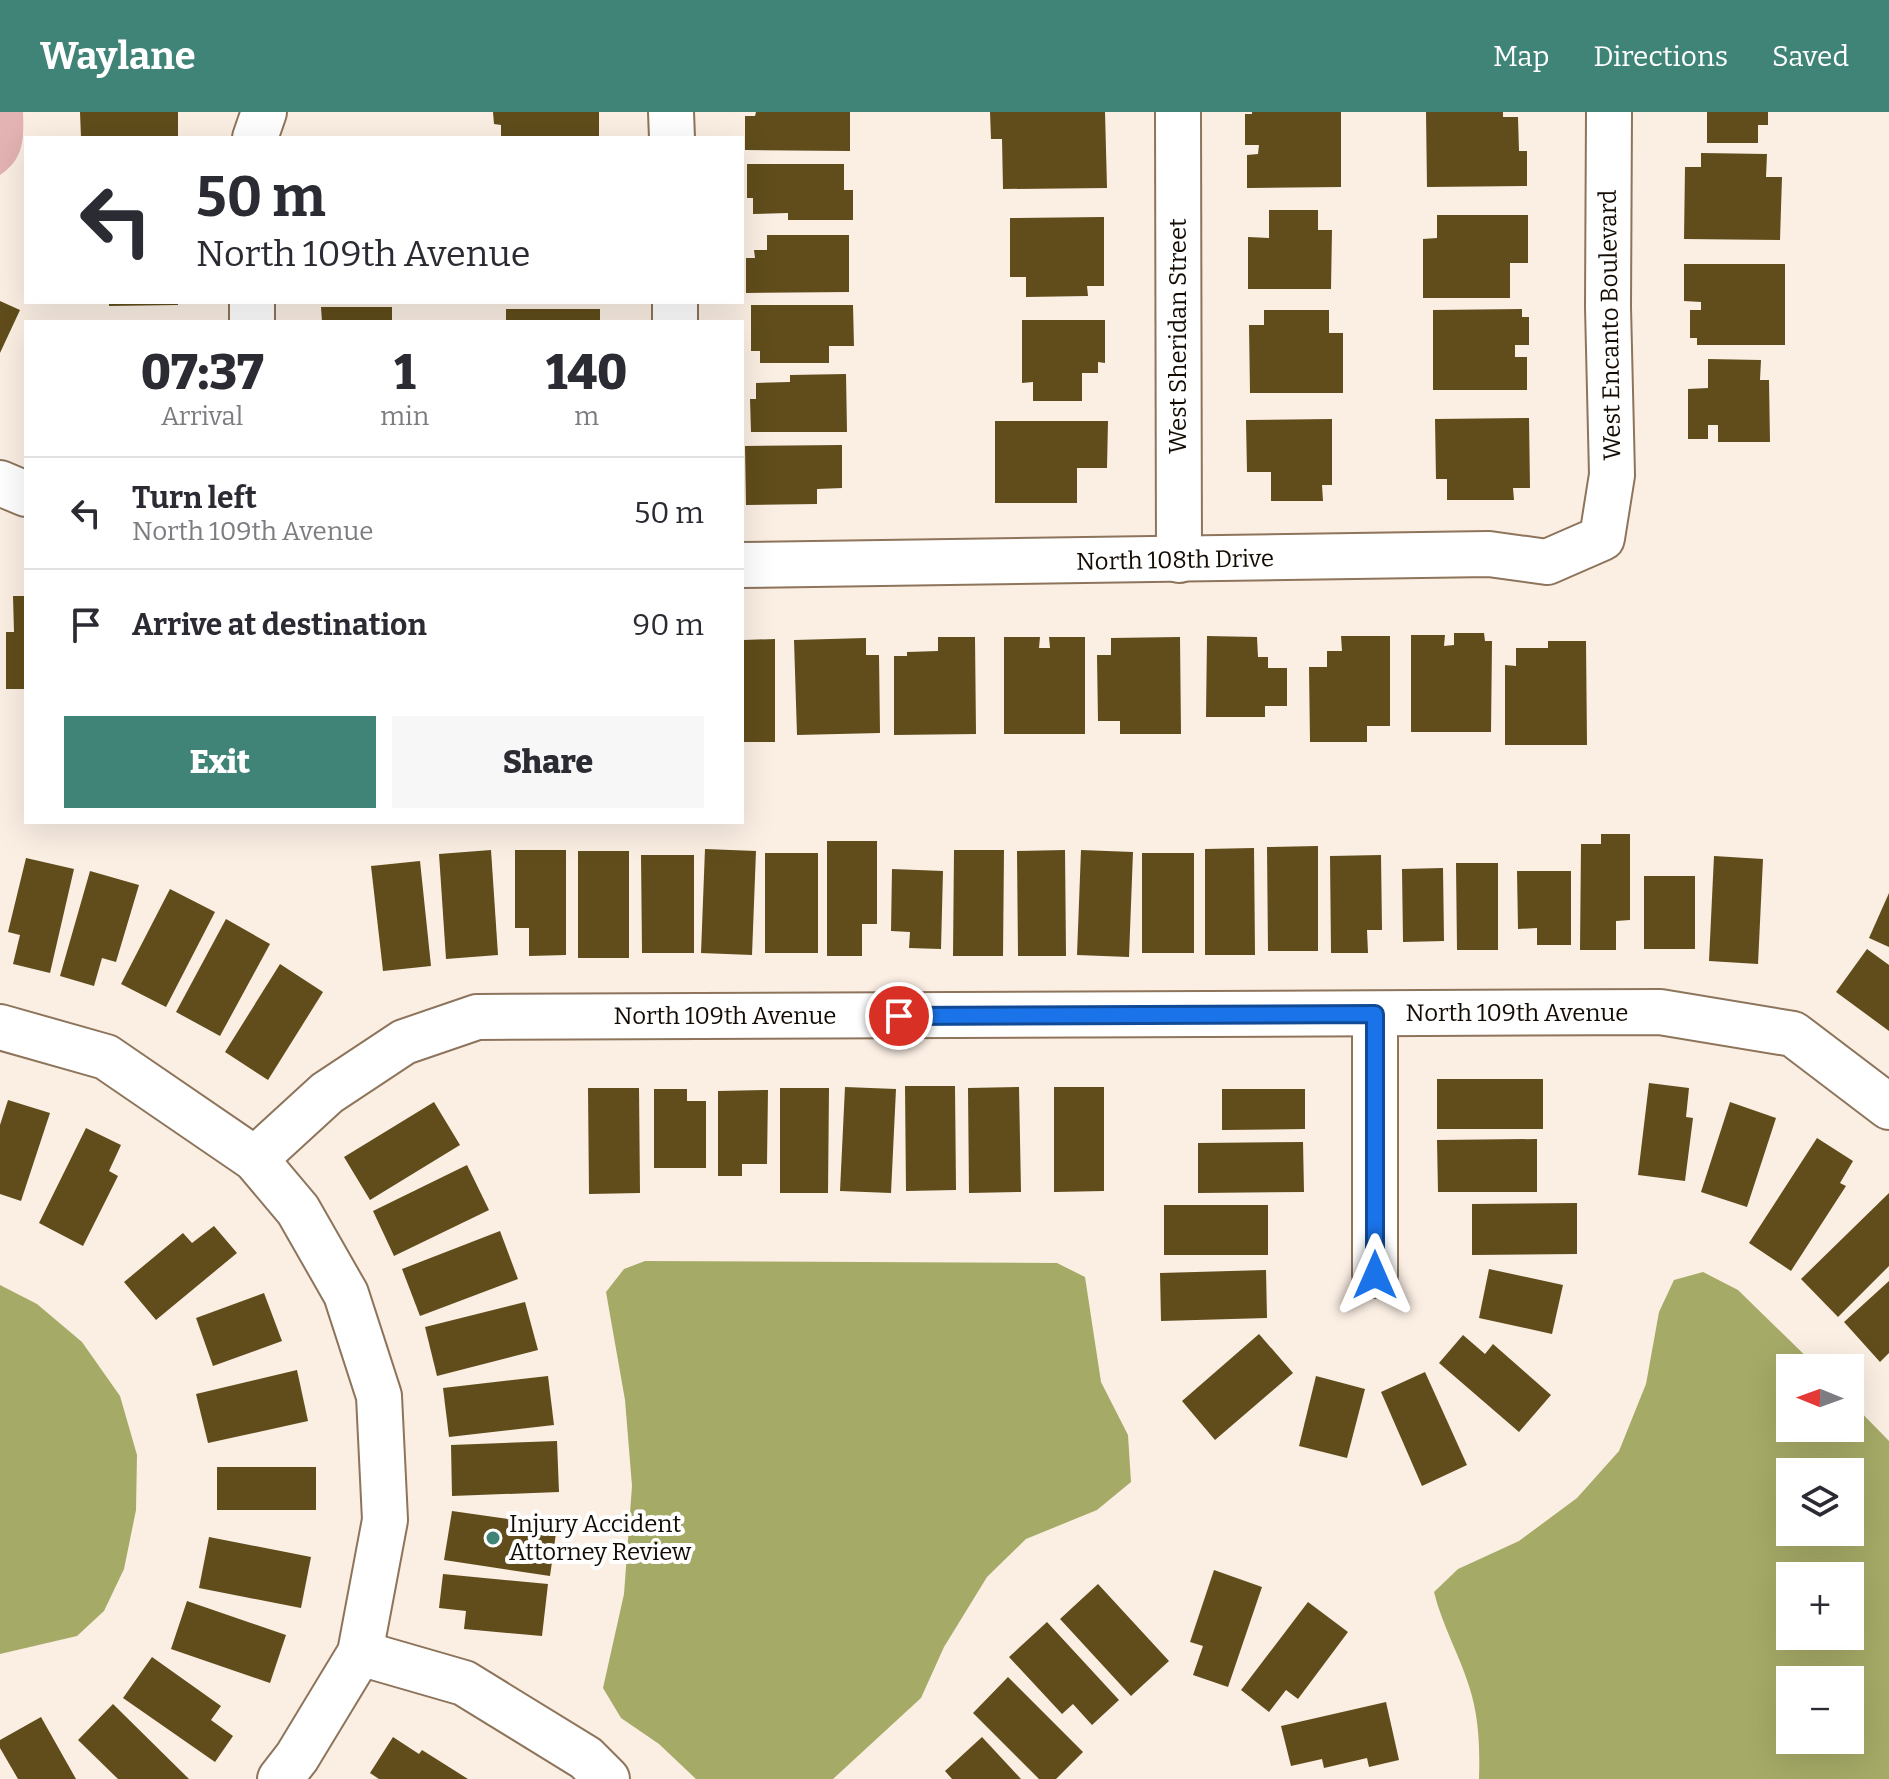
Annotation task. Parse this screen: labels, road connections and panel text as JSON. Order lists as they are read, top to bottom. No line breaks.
{"streets":{"street":["West Encanto Boulevard","West Sheridan Street","North 108th Drive","North 109th Avenue"]},"crossings":[["West Encanto Boulevard","North 108th Drive"],["West Sheridan Street","North 108th Drive"]],"places":["Injury Accident Attorney Review"],"north":"left","page":{"header":"Waylane","nav":["Map","Directions","Saved"],"turn":["50 m","North 109th Avenue"],"eta":["07:37","Arrival","1","min","140","m"],"list":[{"name":"Turn left","note":"North 109th Avenue","value":"50 m"},{"name":"Arrive at destination","value":"90 m"}],"buttons":["Exit","Share"],"map_buttons":["+","−"]}}
